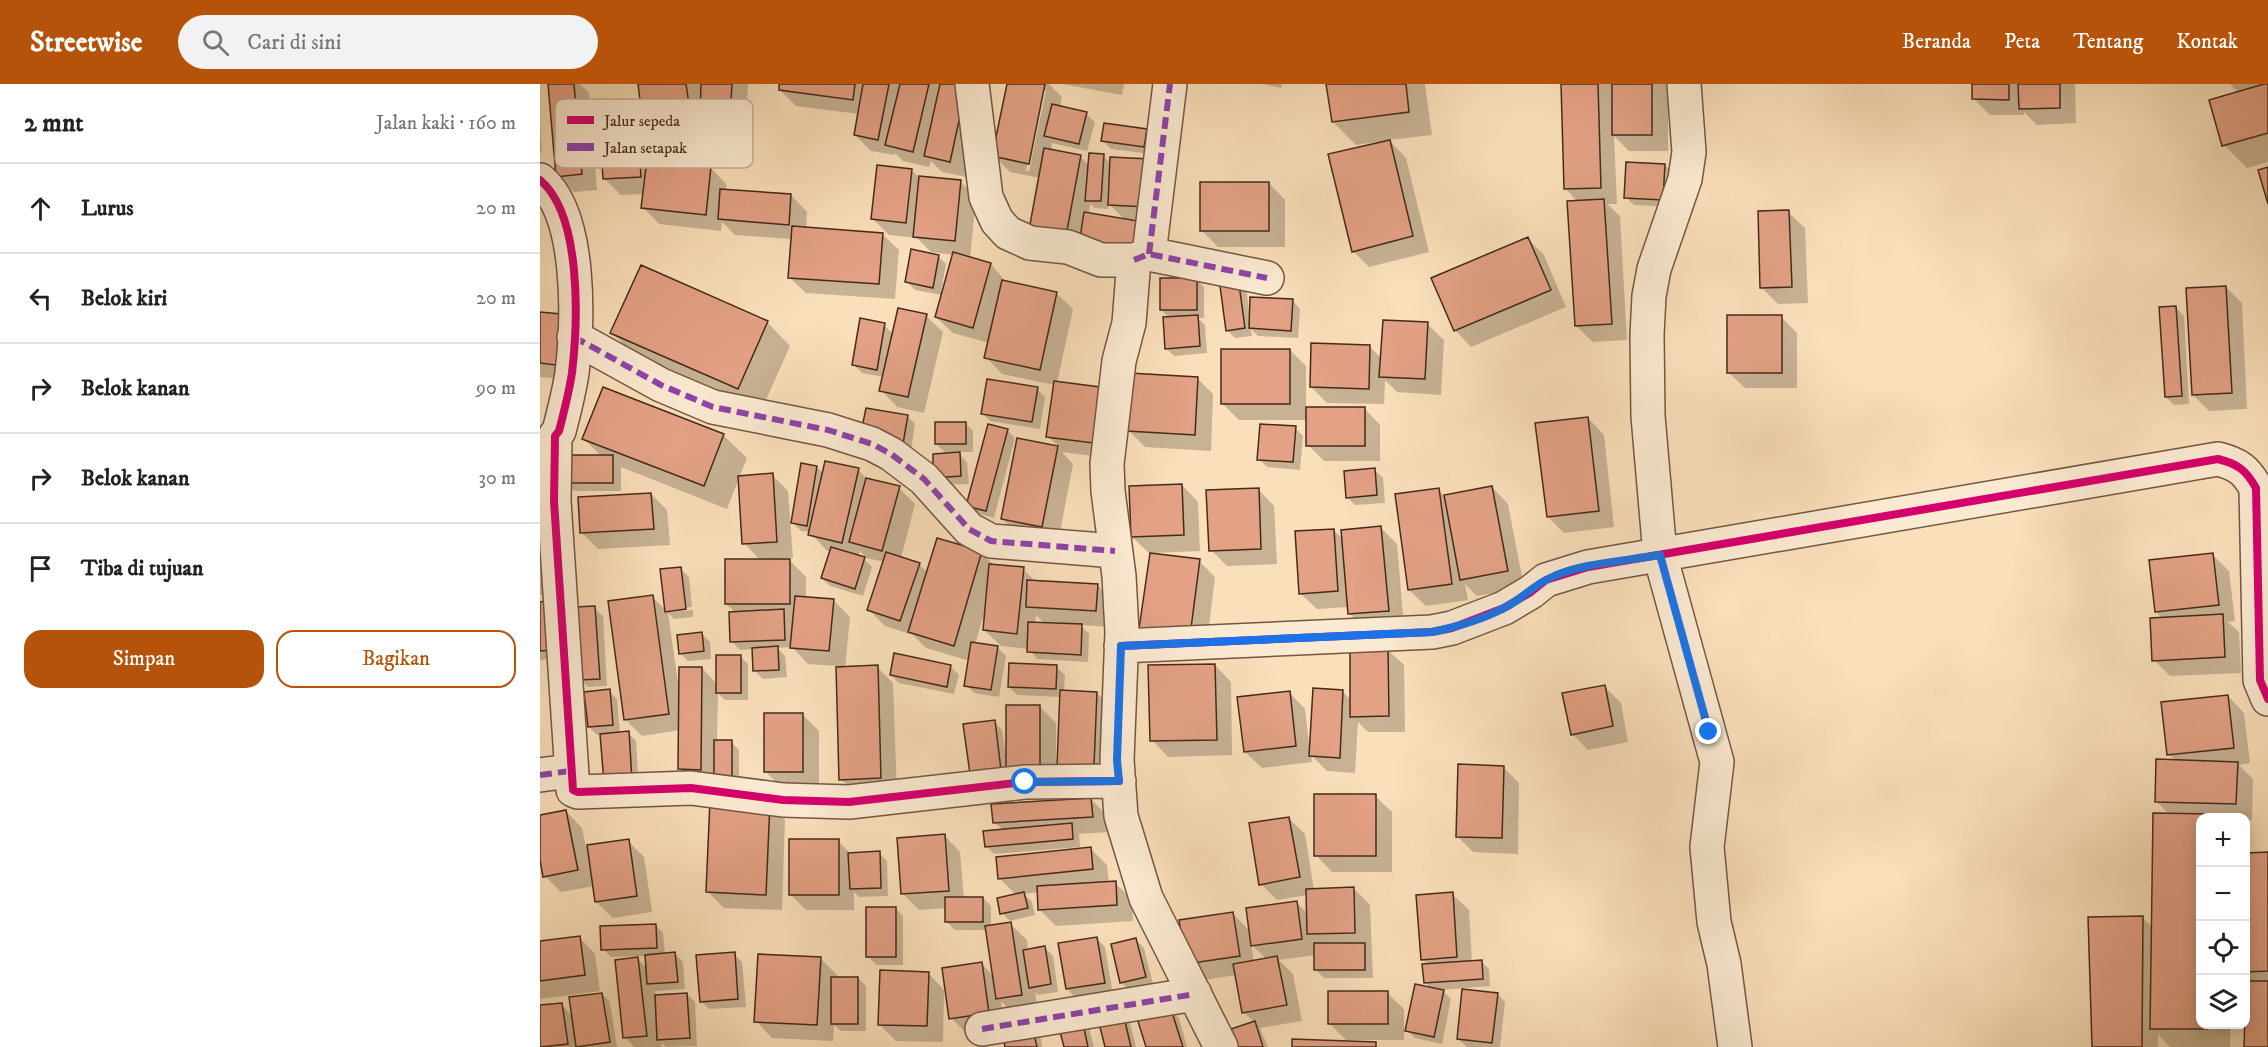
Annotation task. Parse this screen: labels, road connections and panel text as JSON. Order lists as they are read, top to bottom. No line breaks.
{"legend":["Jalur sepeda","Jalan setapak"],"page":{"header":"Streetwise","search":"Cari di sini","nav":["Beranda","Peta","Tentang","Kontak"],"heading":["2 mnt","Jalan kaki · 160 m"],"list":[["Lurus","20 m"],["Belok kiri","20 m"],["Belok kanan","90 m"],["Belok kanan","30 m"],"Tiba di tujuan"],"buttons":["Simpan","Bagikan"],"map_buttons":["+","−"]}}
